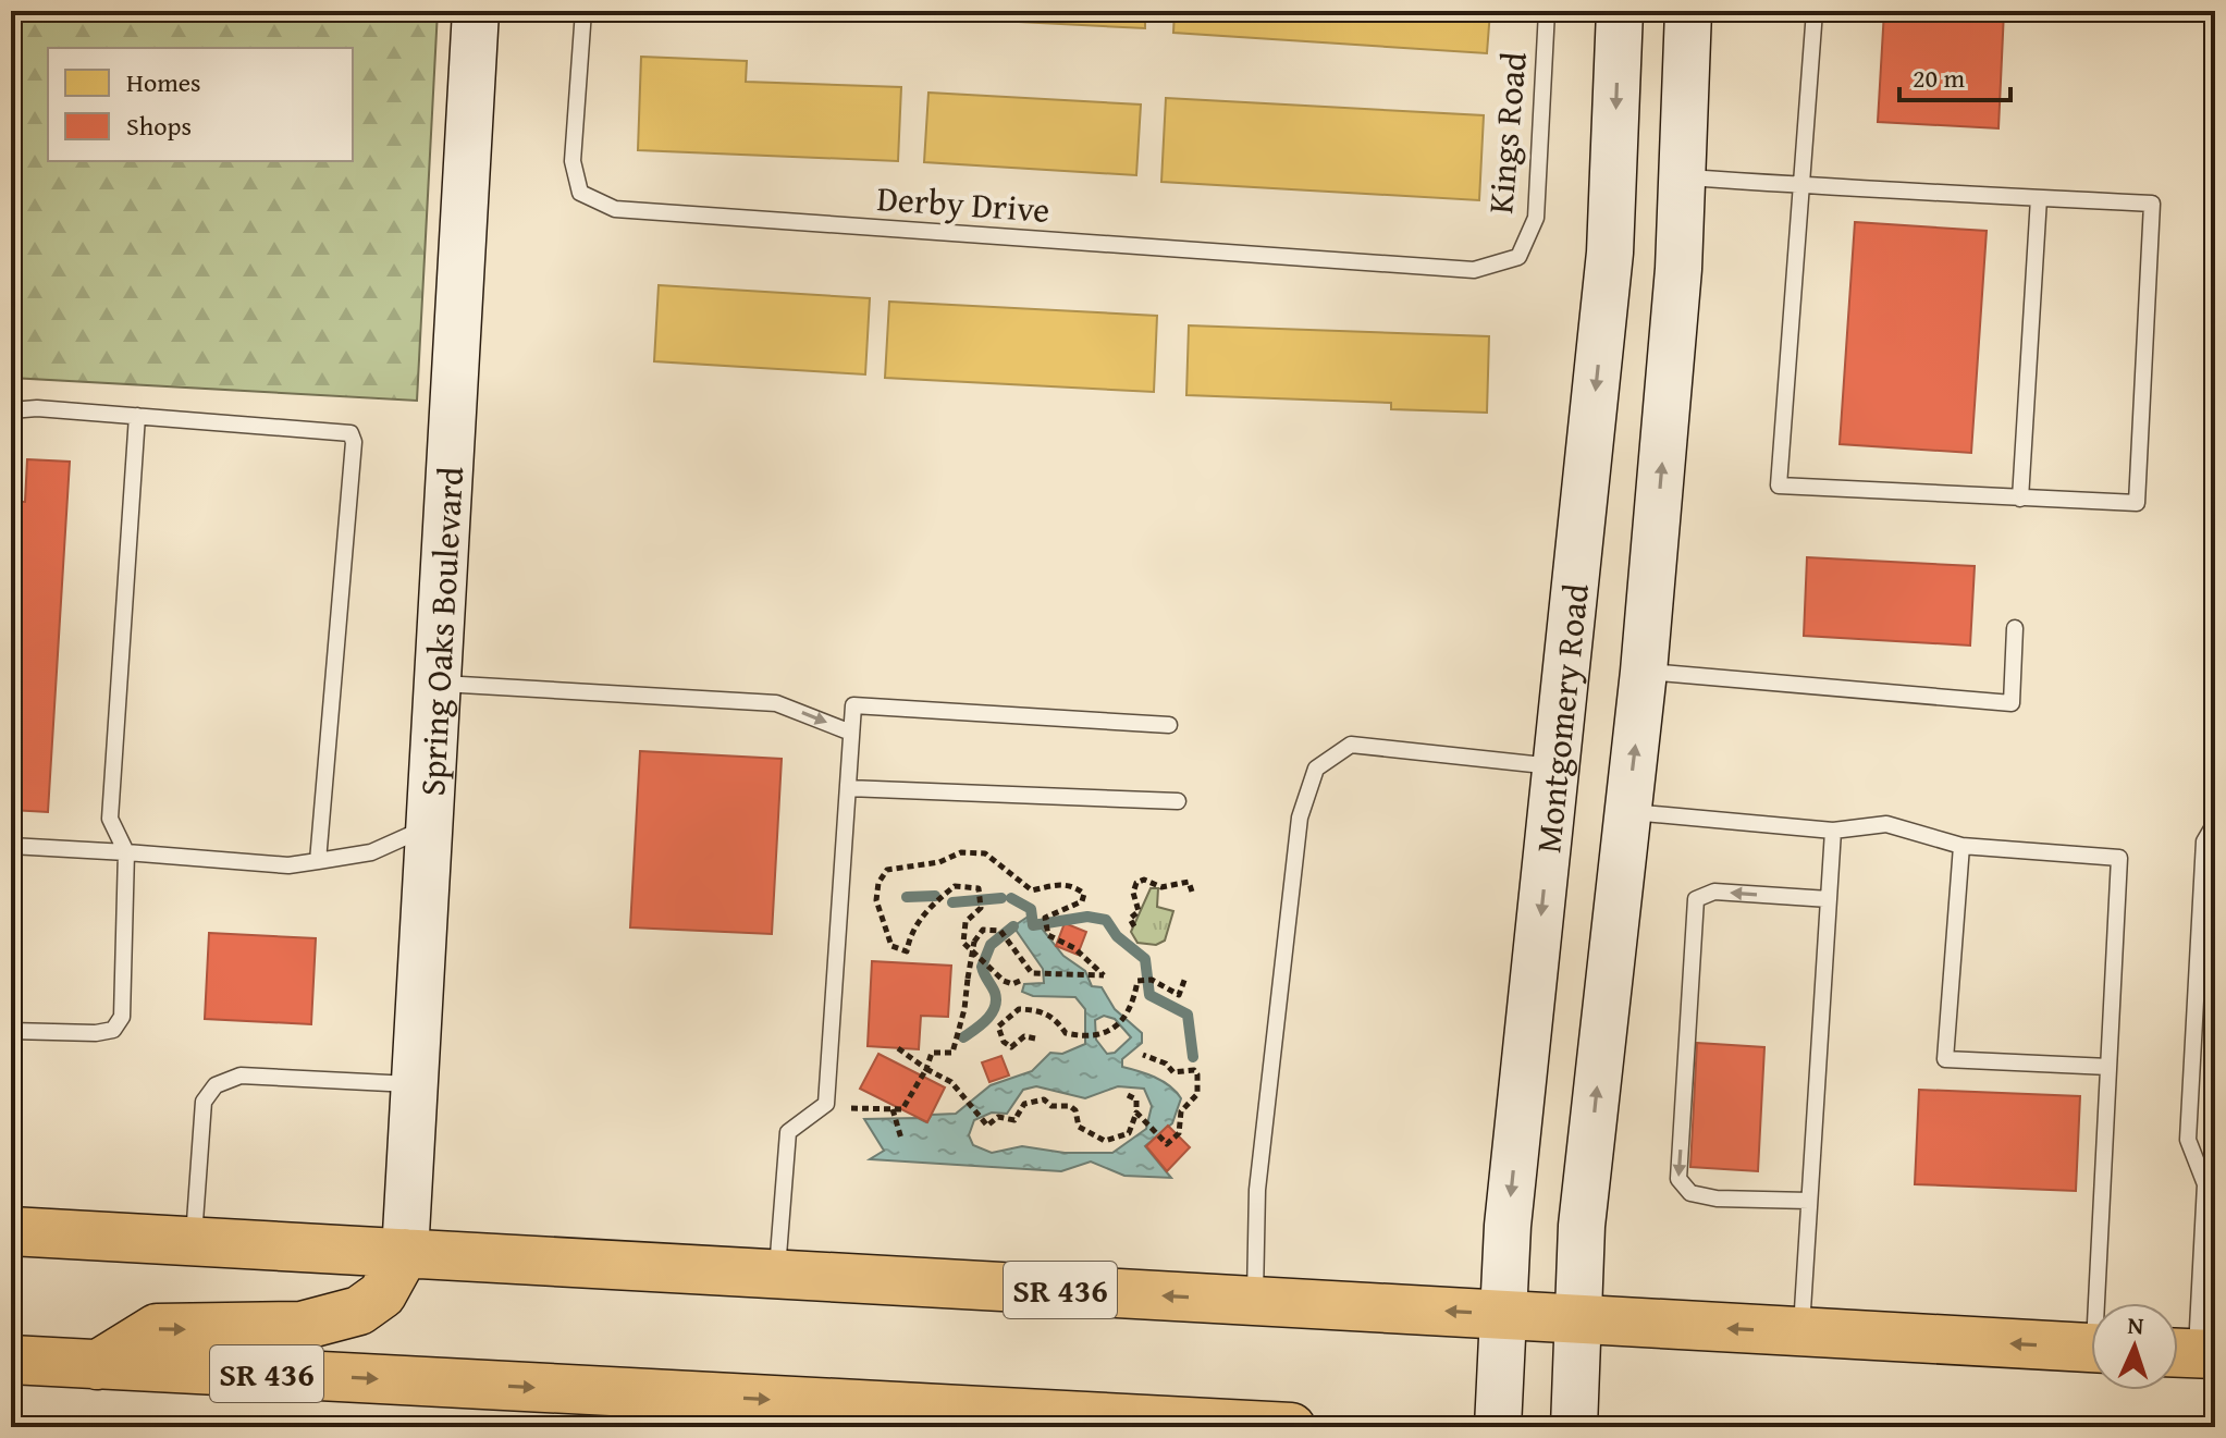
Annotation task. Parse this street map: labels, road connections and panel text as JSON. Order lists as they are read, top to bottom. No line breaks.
{"streets":{"main road":["Spring Oaks Boulevard","Montgomery Road","SR 436"],"lane":["Kings Road","Derby Drive"]},"crossings":[["Kings Road","Derby Drive"],["Spring Oaks Boulevard","SR 436"],["Montgomery Road","SR 436"]],"legend":["Homes","Shops"],"scale_bar":"20 m","north":"top"}
